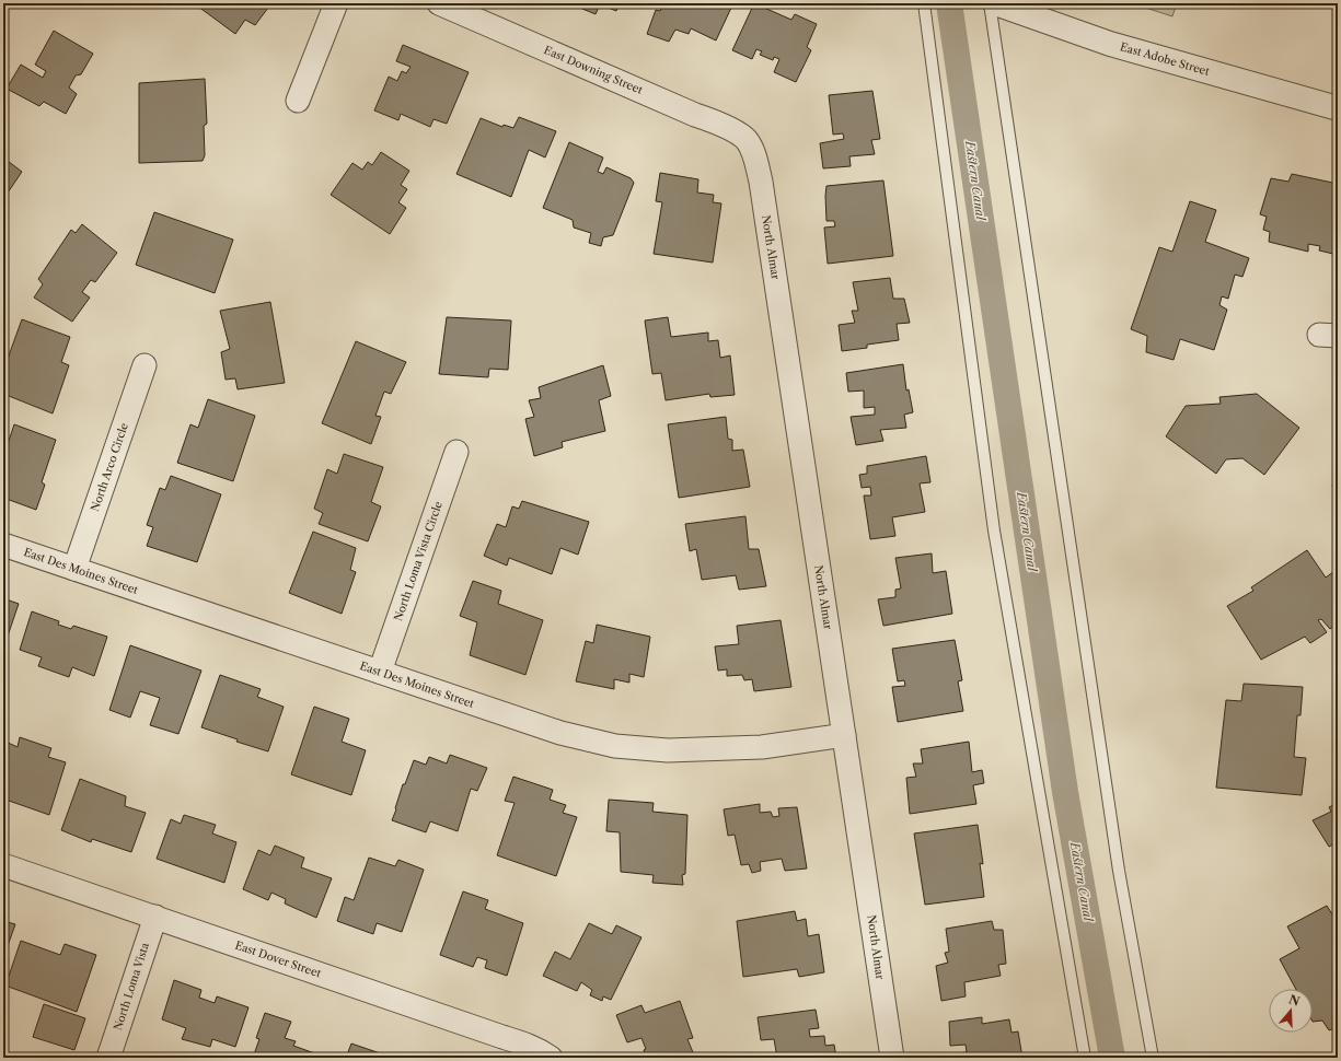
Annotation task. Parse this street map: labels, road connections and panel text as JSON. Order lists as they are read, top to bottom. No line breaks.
{"streets":{"street":["East Adobe Street","East Downing Street","North Almar","North Arco Circle","North Loma Vista Circle","East Des Moines Street","East Dover Street","North Loma Vista"]},"crossings":[["East Downing Street","North Almar"],["North Almar","East Des Moines Street"],["North Arco Circle","East Des Moines Street"],["North Loma Vista Circle","East Des Moines Street"],["East Dover Street","North Loma Vista"]],"water":["Eastern Canal"],"north":"top"}
